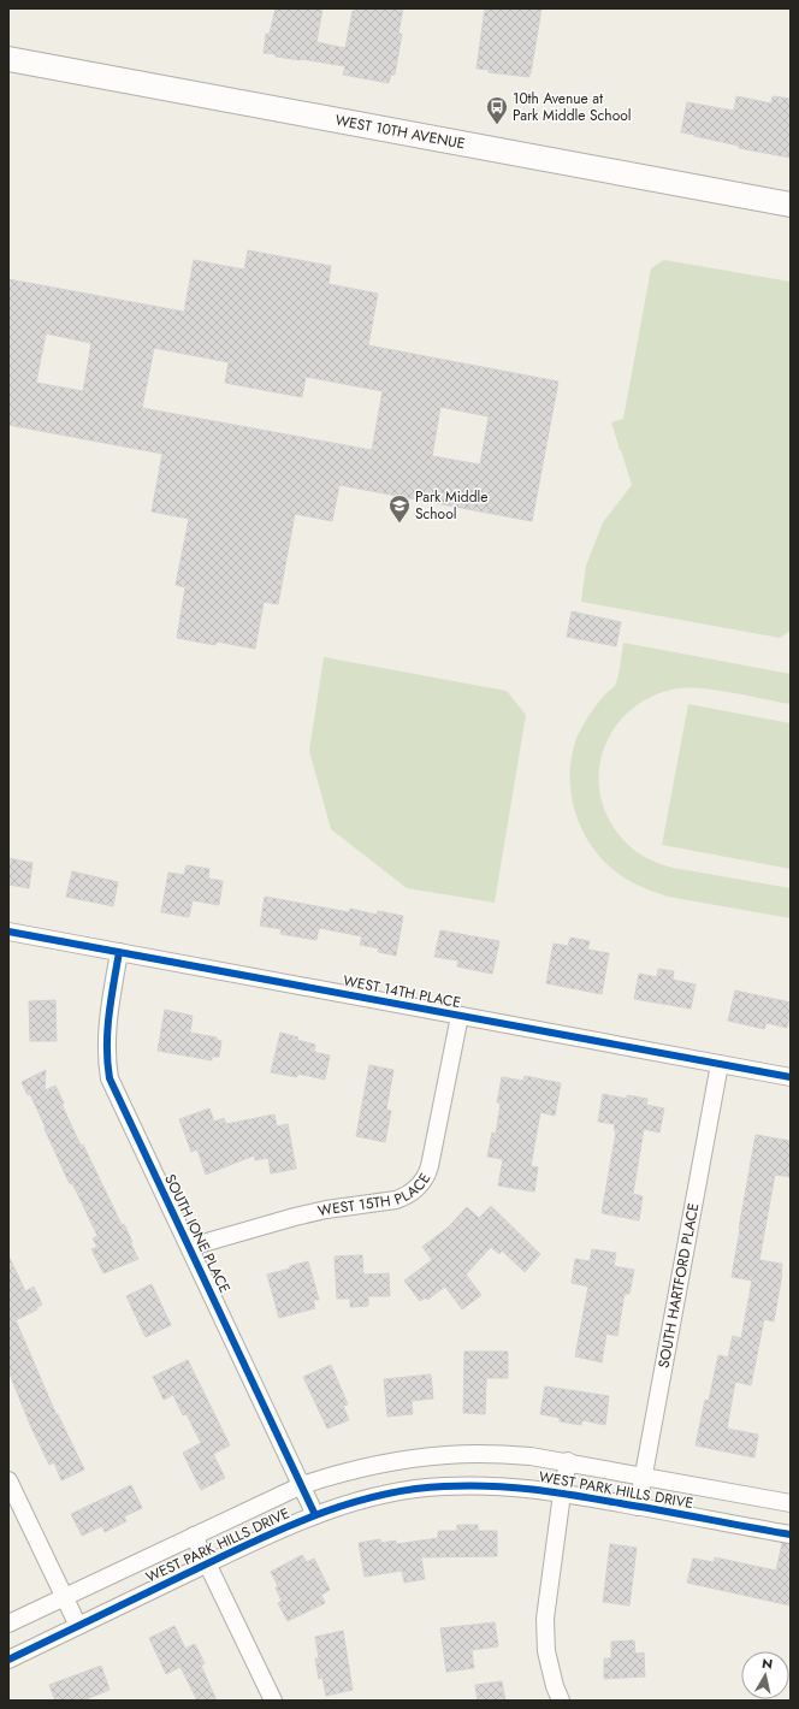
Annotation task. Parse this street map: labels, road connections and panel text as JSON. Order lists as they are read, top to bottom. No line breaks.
{"streets":{"main road":["WEST 10TH AVENUE"],"street":["WEST 14TH PLACE","WEST 15TH PLACE","SOUTH IONE PLACE","SOUTH HARTFORD PLACE","WEST PARK HILLS DRIVE"]},"crossings":[["WEST 14TH PLACE","WEST 15TH PLACE"],["WEST 14TH PLACE","SOUTH IONE PLACE"],["WEST 14TH PLACE","SOUTH HARTFORD PLACE"],["WEST 15TH PLACE","SOUTH IONE PLACE"],["SOUTH IONE PLACE","WEST PARK HILLS DRIVE"],["SOUTH HARTFORD PLACE","WEST PARK HILLS DRIVE"]],"places":{"bus stop":["10th Avenue at Park Middle School"],"school or university":["Park Middle School"]},"north":"top"}
